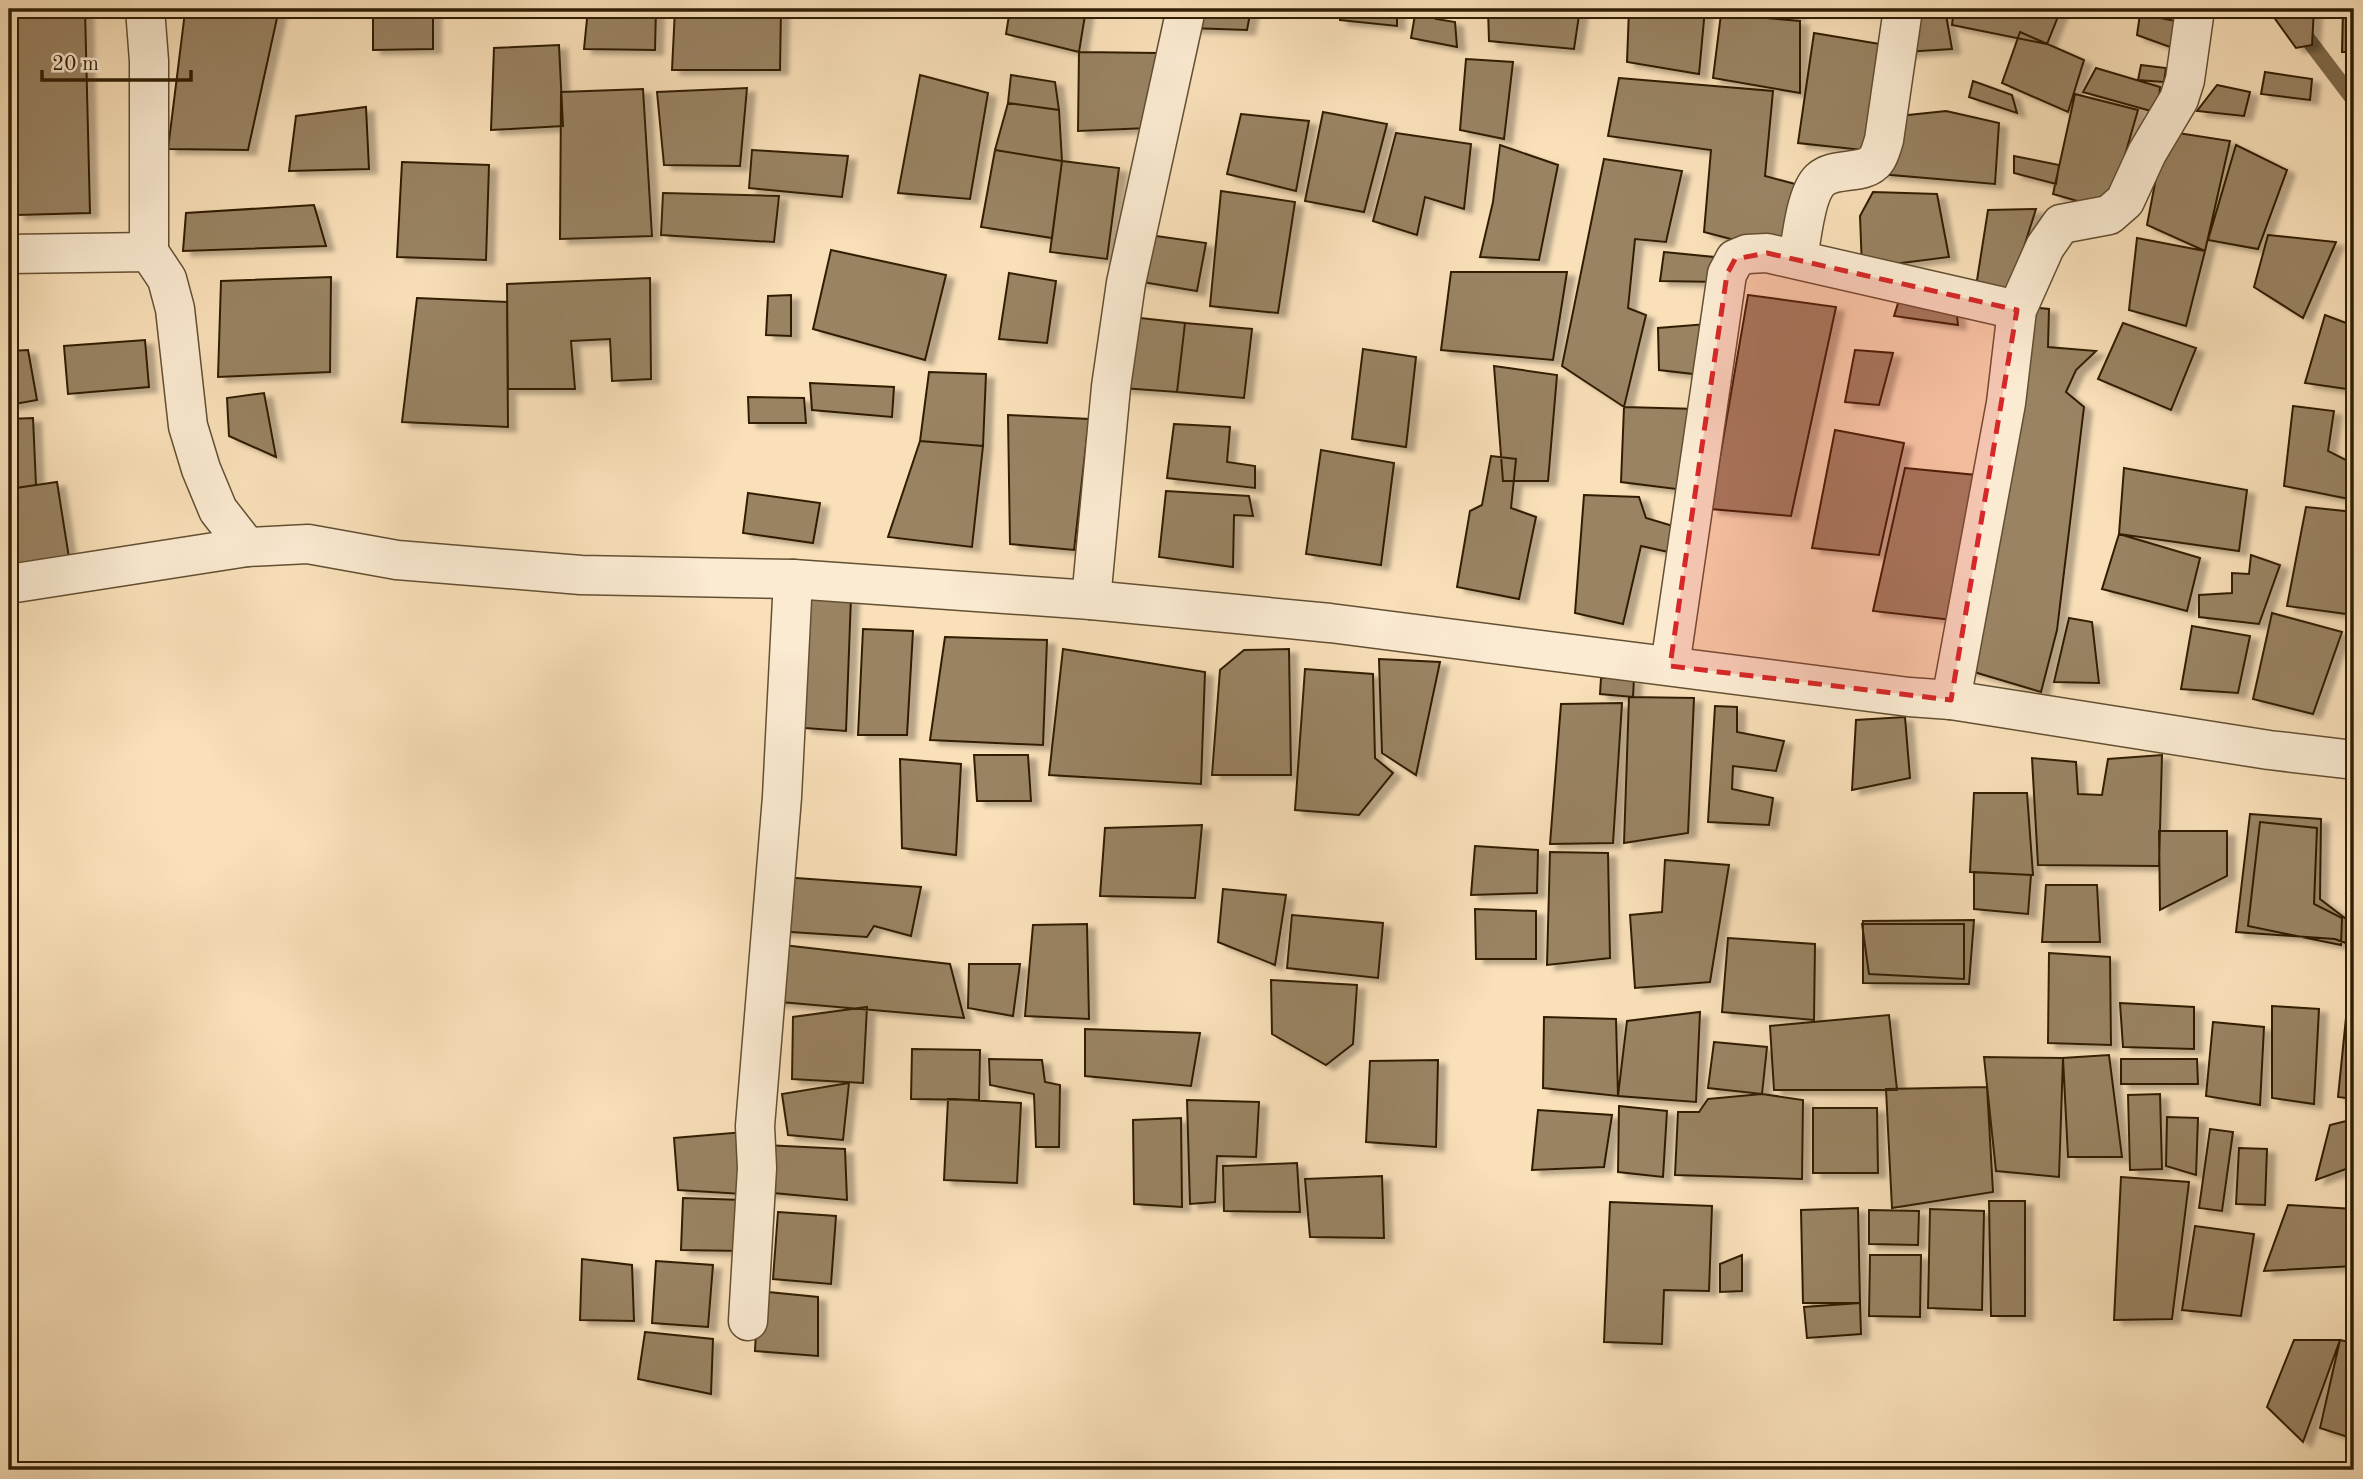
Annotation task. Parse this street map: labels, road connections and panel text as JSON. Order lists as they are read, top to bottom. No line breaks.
{"scale_bar":"20 m"}
